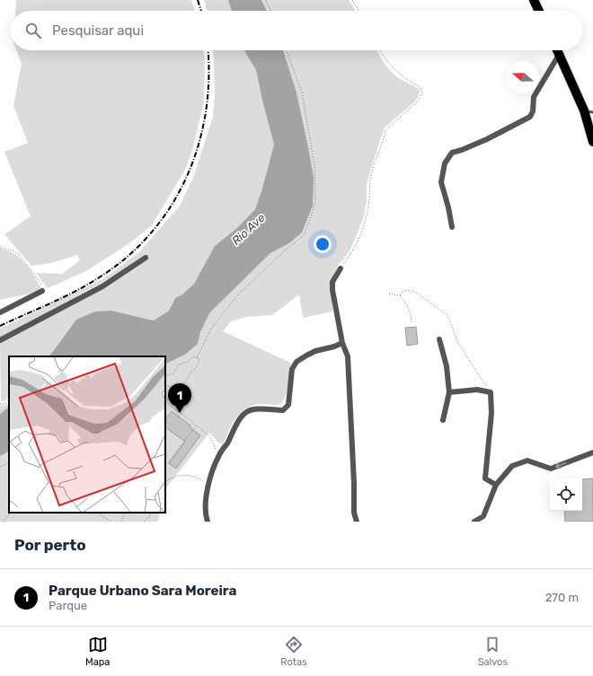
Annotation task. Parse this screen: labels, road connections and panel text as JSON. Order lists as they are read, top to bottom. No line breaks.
{"water":["Rio Ave"],"north":"left","page":{"search":"Pesquisar aqui","pins":"1","heading":"Por perto","list":[{"mark":"1","name":"Parque Urbano Sara Moreira","note":"Parque","value":"270 m"}],"nav":["Mapa","Rotas","Salvos"]}}
